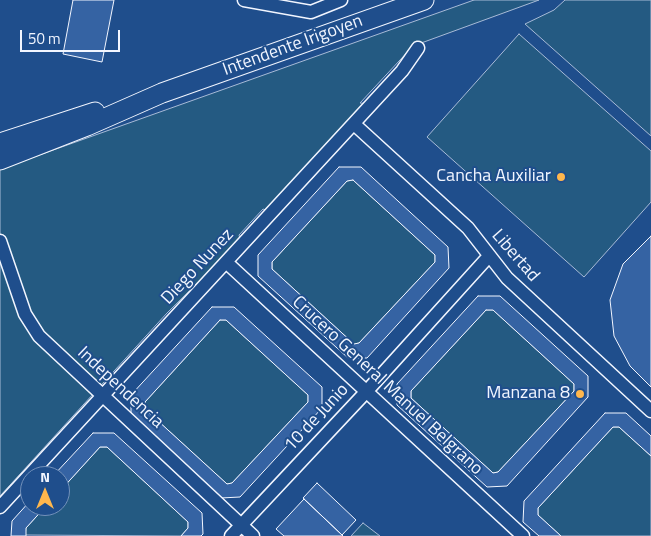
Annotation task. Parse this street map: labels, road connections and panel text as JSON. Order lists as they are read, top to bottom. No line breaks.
{"streets":{"main road":["Intendente Irigoyen"],"street":["Libertad","Diego Nunez","Crucero General Manuel Belgrano","Independencia","10 de Junio"]},"crossings":[["Libertad","Diego Nunez"],["Libertad","10 de Junio"],["Diego Nunez","Crucero General Manuel Belgrano"],["Diego Nunez","Independencia"],["Crucero General Manuel Belgrano","10 de Junio"],["Independencia","10 de Junio"]],"places":["Cancha Auxiliar","Manzana 8"],"scale_bar":"50 m","north":"top"}
